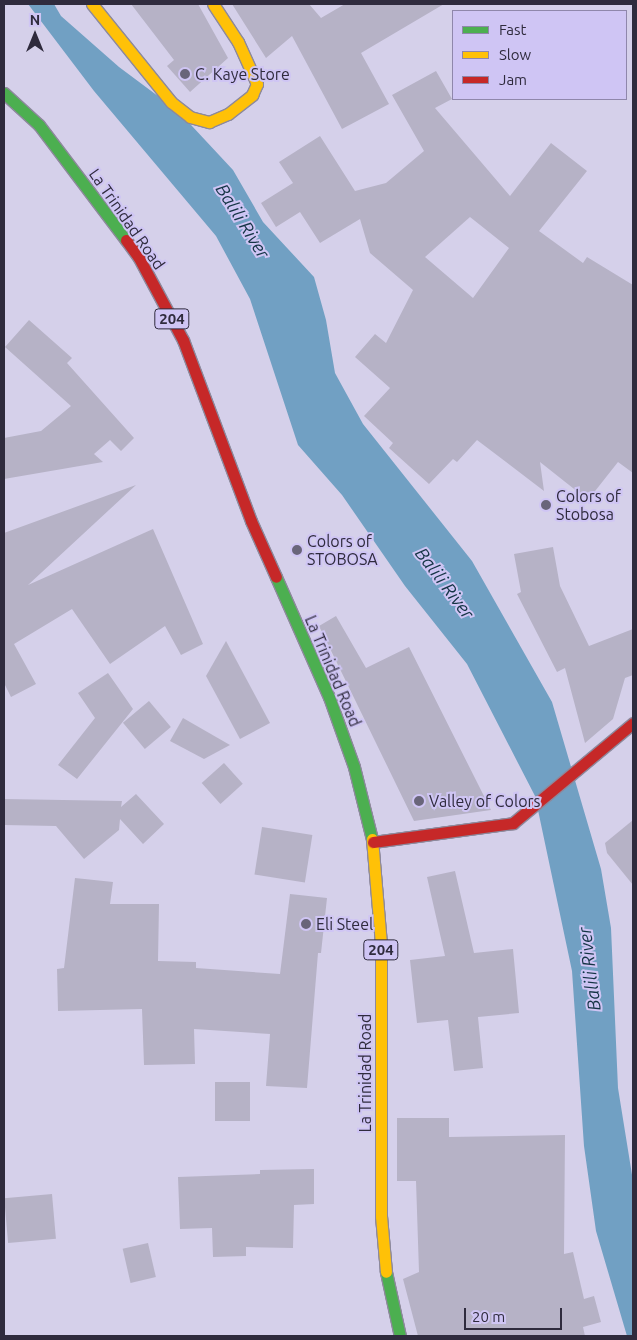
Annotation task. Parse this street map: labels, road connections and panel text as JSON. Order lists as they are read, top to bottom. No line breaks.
{"streets":{"main road":["La Trinidad Road","204"]},"water":["Balili River"],"places":["C. Kaye Store","Colors of Stobosa","Colors of STOBOSA","Valley of Colors","Eli Steel"],"legend":["Fast","Slow","Jam"],"scale_bar":"20 m","north":"top"}
